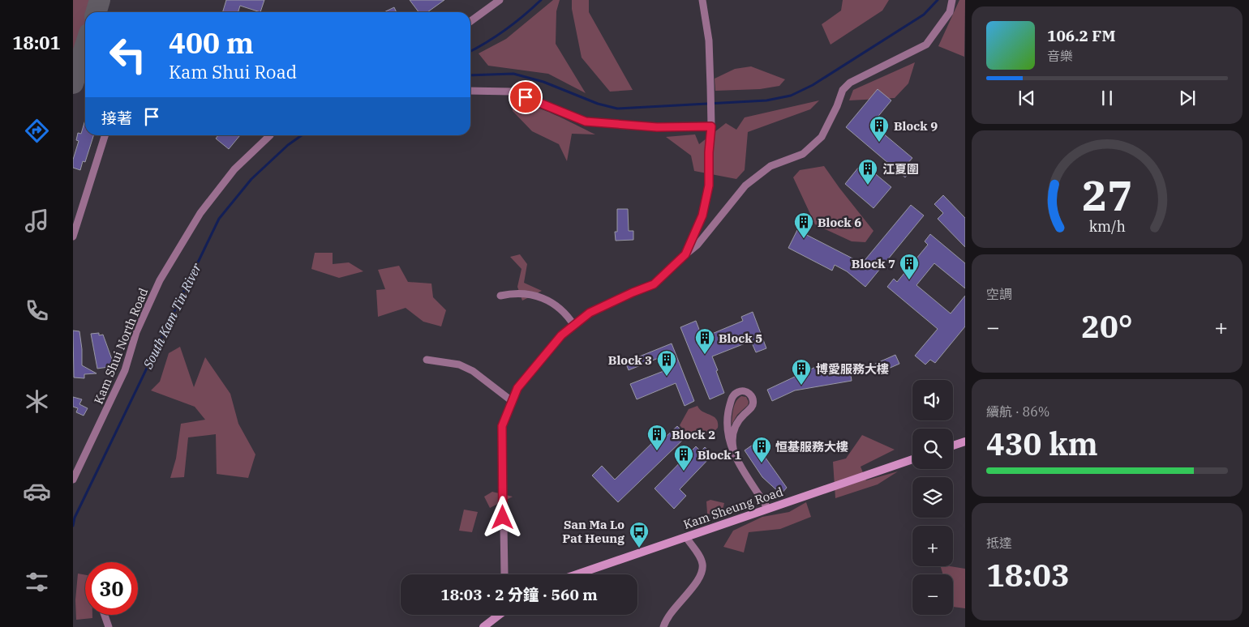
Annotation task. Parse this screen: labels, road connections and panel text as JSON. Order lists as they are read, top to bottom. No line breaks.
{"streets":{"main road":["Kam Sheung Road"],"street":["Kam Shui North Road"]},"water":["South Kam Tin River"],"places":{"building":["Block 9","江夏圍","Block 6","Block 7","Block 5","Block 3","博愛服務大樓","Block 2","恒基服務大樓","Block 1"],"bus stop":["San Ma Lo Pat Heung"]},"page":{"tabs":"18:01","turn":["400 m","Kam Shui Road"],"song":["106.2 FM","音樂"],"then":"接著","tile":["空調",["續航 · 86%","430 km"],["抵達","18:03"]],"heat":["−","20°","+"],"map_buttons":["+","−"],"limit":"30","trip":"18:03 · 2 分鐘 · 560 m","gauge":["27","km/h"]}}
